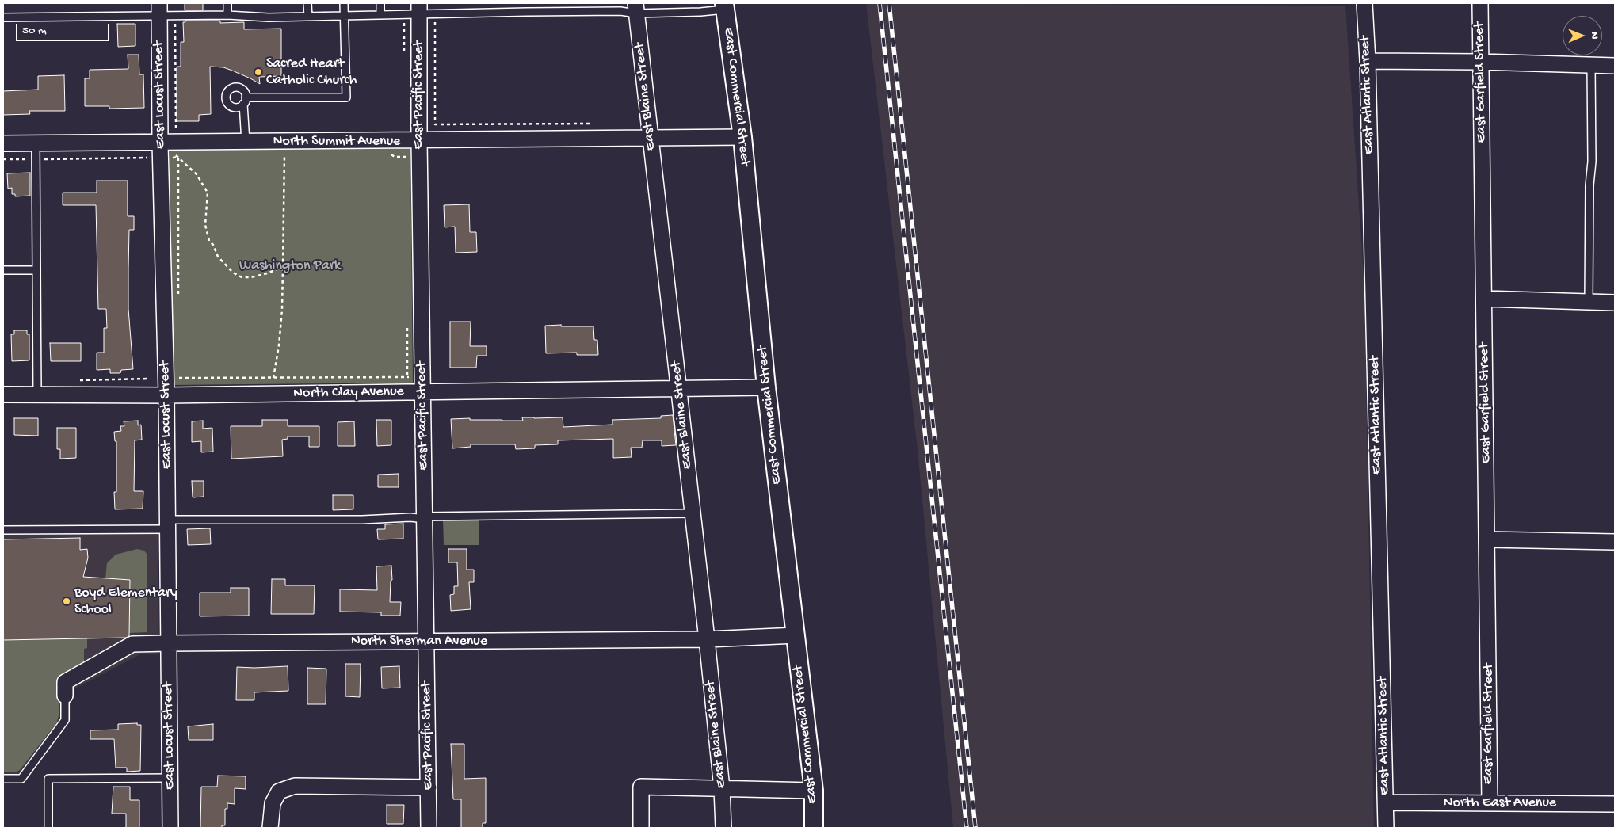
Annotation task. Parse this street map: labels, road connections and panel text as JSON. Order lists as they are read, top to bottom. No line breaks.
{"streets":{"street":["East Garfield Street","East Locust Street","East Pacific Street","East Atlantic Street","East Blaine Street","East Commercial Street","North Summit Avenue","North Clay Avenue","North Sherman Avenue","North East Avenue"]},"crossings":[["East Garfield Street","North East Avenue"],["East Locust Street","North Summit Avenue"],["East Locust Street","North Clay Avenue"],["East Locust Street","North Sherman Avenue"],["East Pacific Street","North Summit Avenue"],["East Pacific Street","North Clay Avenue"],["East Pacific Street","North Sherman Avenue"],["East Atlantic Street","North East Avenue"],["East Blaine Street","North Summit Avenue"],["East Blaine Street","North Clay Avenue"],["East Blaine Street","North Sherman Avenue"],["East Commercial Street","North Summit Avenue"],["East Commercial Street","North Clay Avenue"],["East Commercial Street","North Sherman Avenue"]],"parks":["Washington Park"],"places":["Sacred Heart Catholic Church","Boyd Elementary School"],"scale_bar":"50 m","north":"right"}
